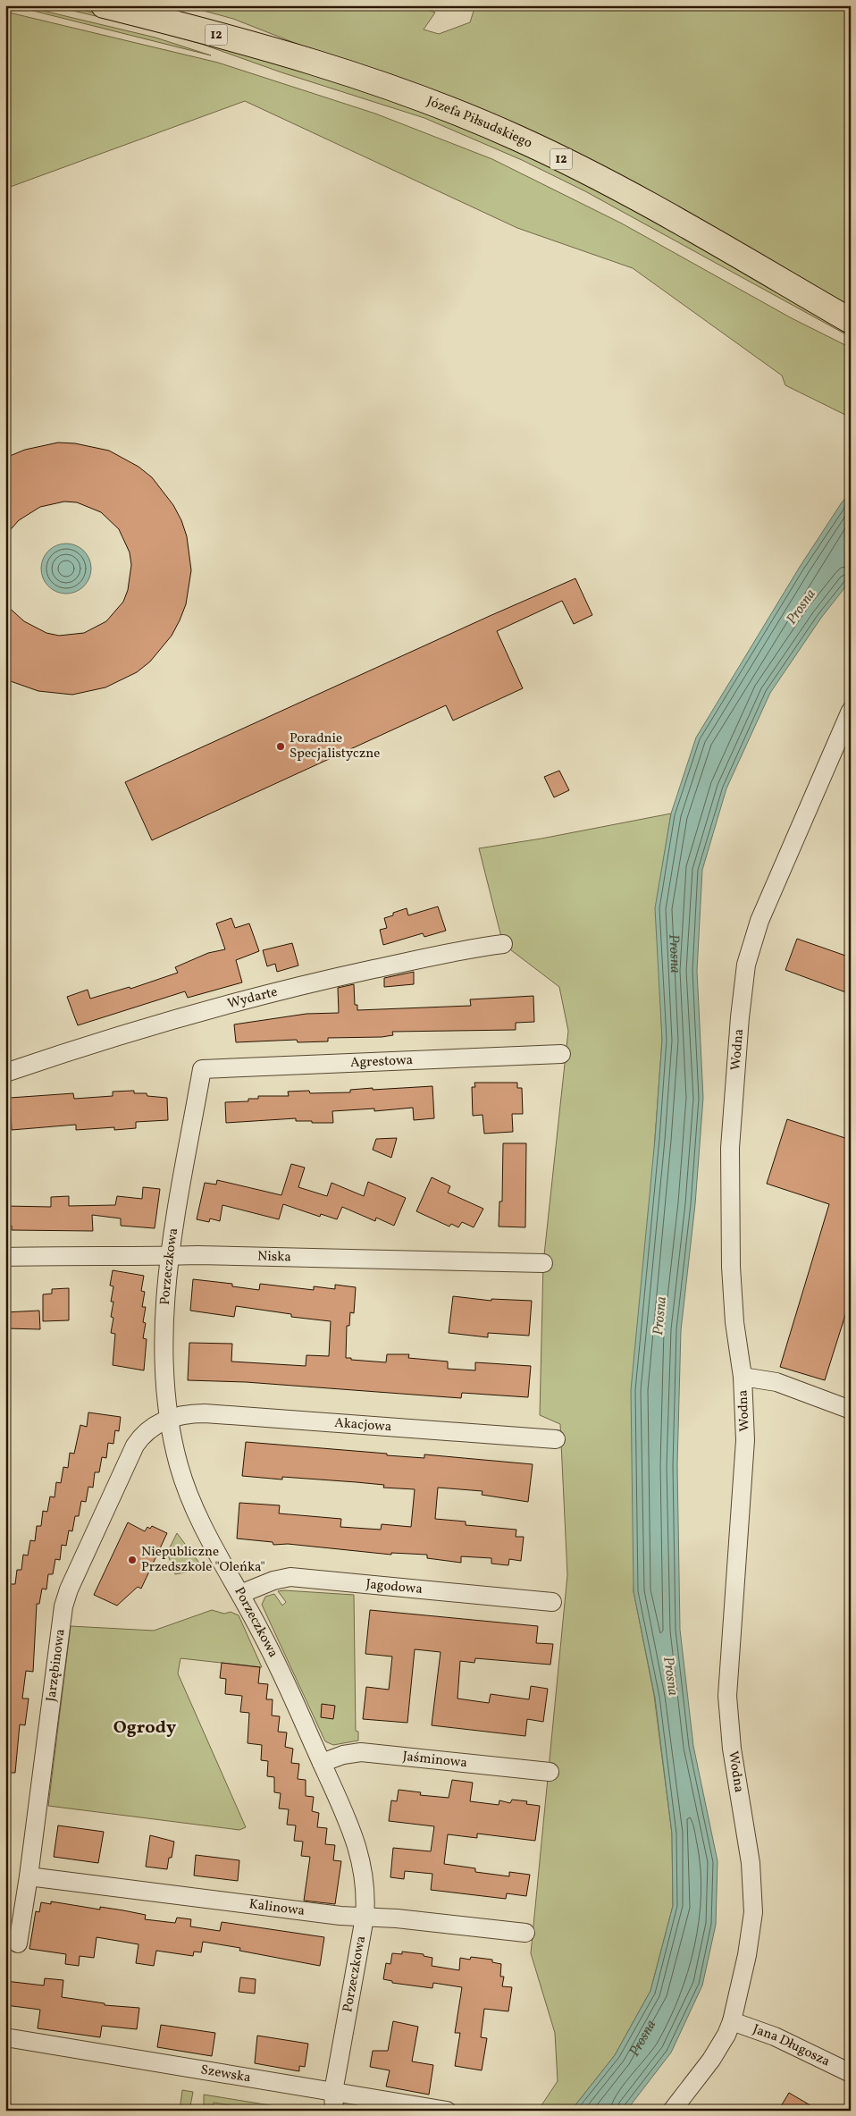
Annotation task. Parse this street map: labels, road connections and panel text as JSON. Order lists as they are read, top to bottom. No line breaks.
{"streets":{"main road":["12","Józefa Piłsudskiego"],"street":["Wydarte","Wodna","Agrestowa","Niska","Porzeczkowa","Akacjowa","Jagodowa","Jarzębinowa","Jaśminowa","Kalinowa","Jana Długosza","Szewska"]},"crossings":[["Wodna","Jana Długosza"],["Agrestowa","Porzeczkowa"],["Niska","Porzeczkowa"],["Porzeczkowa","Akacjowa"],["Porzeczkowa","Jagodowa"],["Porzeczkowa","Jarzębinowa"],["Porzeczkowa","Jaśminowa"],["Porzeczkowa","Kalinowa"],["Porzeczkowa","Szewska"],["Akacjowa","Jarzębinowa"],["Jarzębinowa","Kalinowa"]],"districts":["Ogrody"],"water":["Prosna"],"places":["Poradnie Specjalistyczne","Niepubliczne Przedszkole \"Oleńka\""]}
